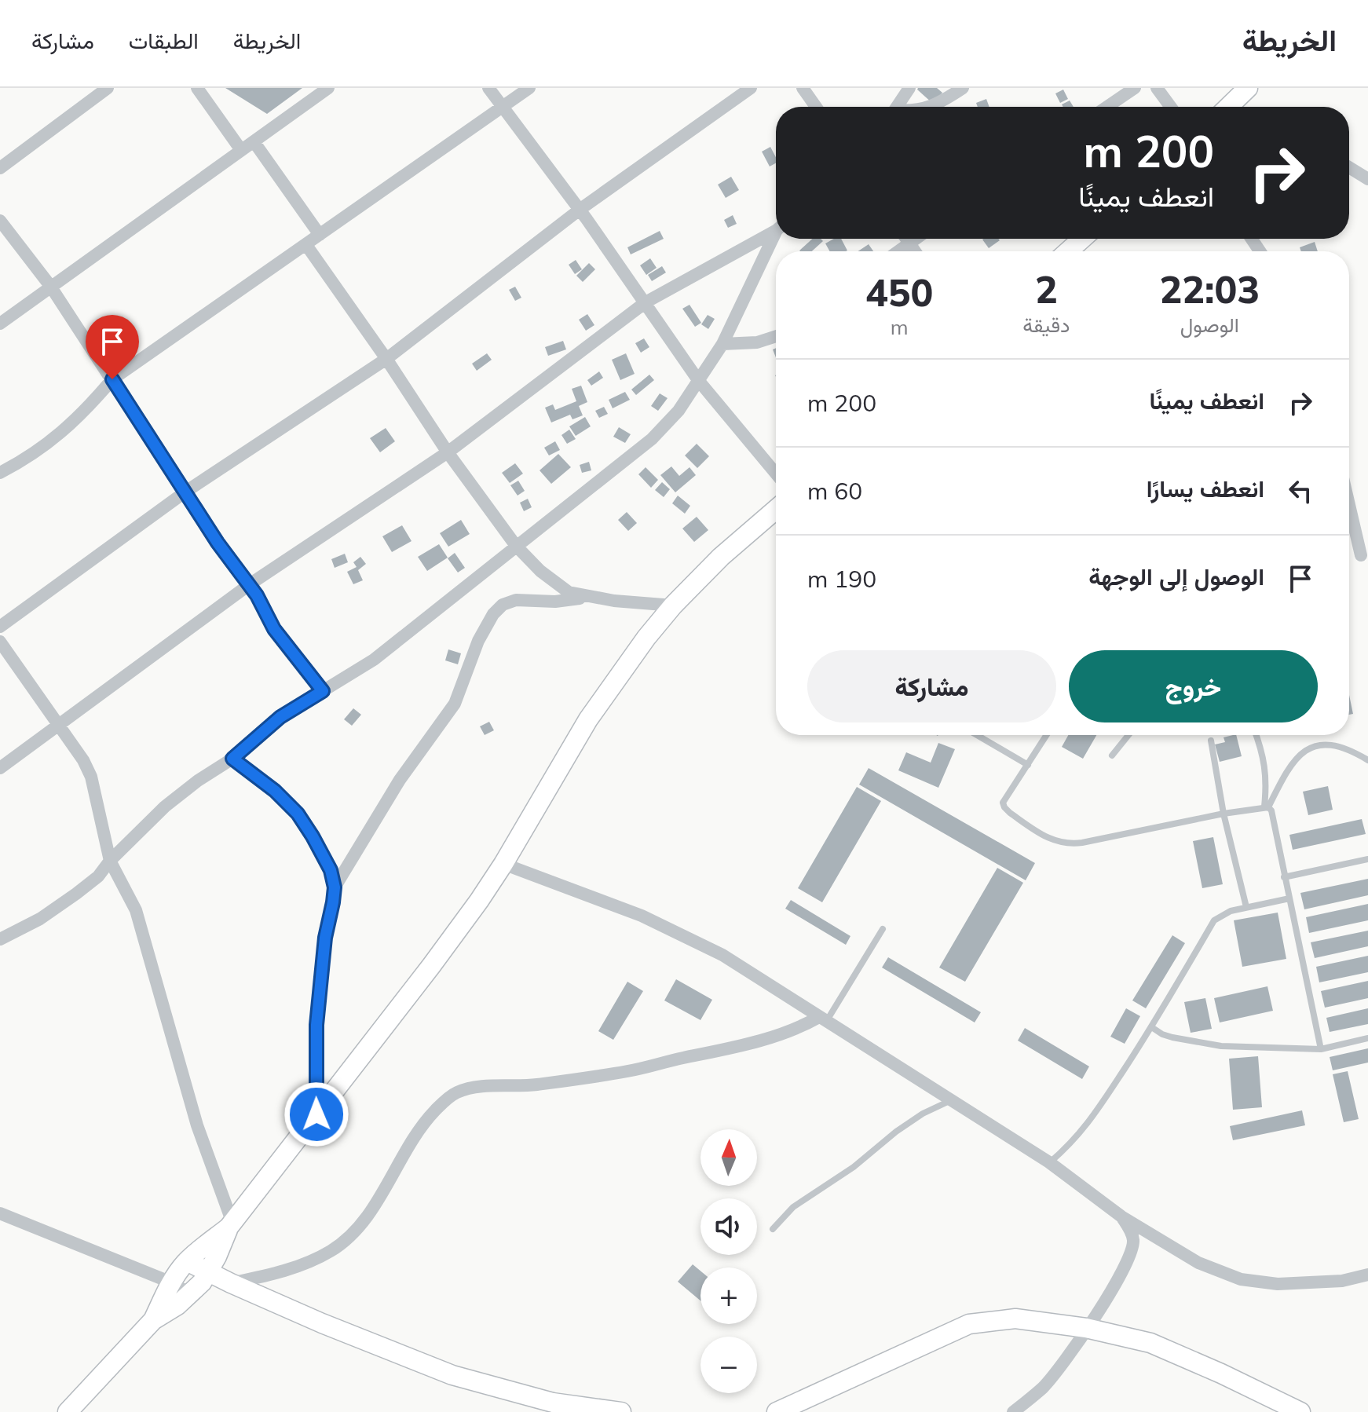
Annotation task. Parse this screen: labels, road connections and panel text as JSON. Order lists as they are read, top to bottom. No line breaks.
{"north":"top","page":{"header":"الخريطة","nav":["الخريطة","الطبقات","مشاركة"],"turn":["200 m","انعطف يمينًا"],"eta":["22:03","الوصول","2","دقيقة","450","m"],"list":[{"name":"انعطف يمينًا","value":"200 m"},{"name":"انعطف يسارًا","value":"60 m"},{"name":"الوصول إلى الوجهة","value":"190 m"}],"buttons":["خروج","مشاركة"],"map_buttons":["+","−"]}}
